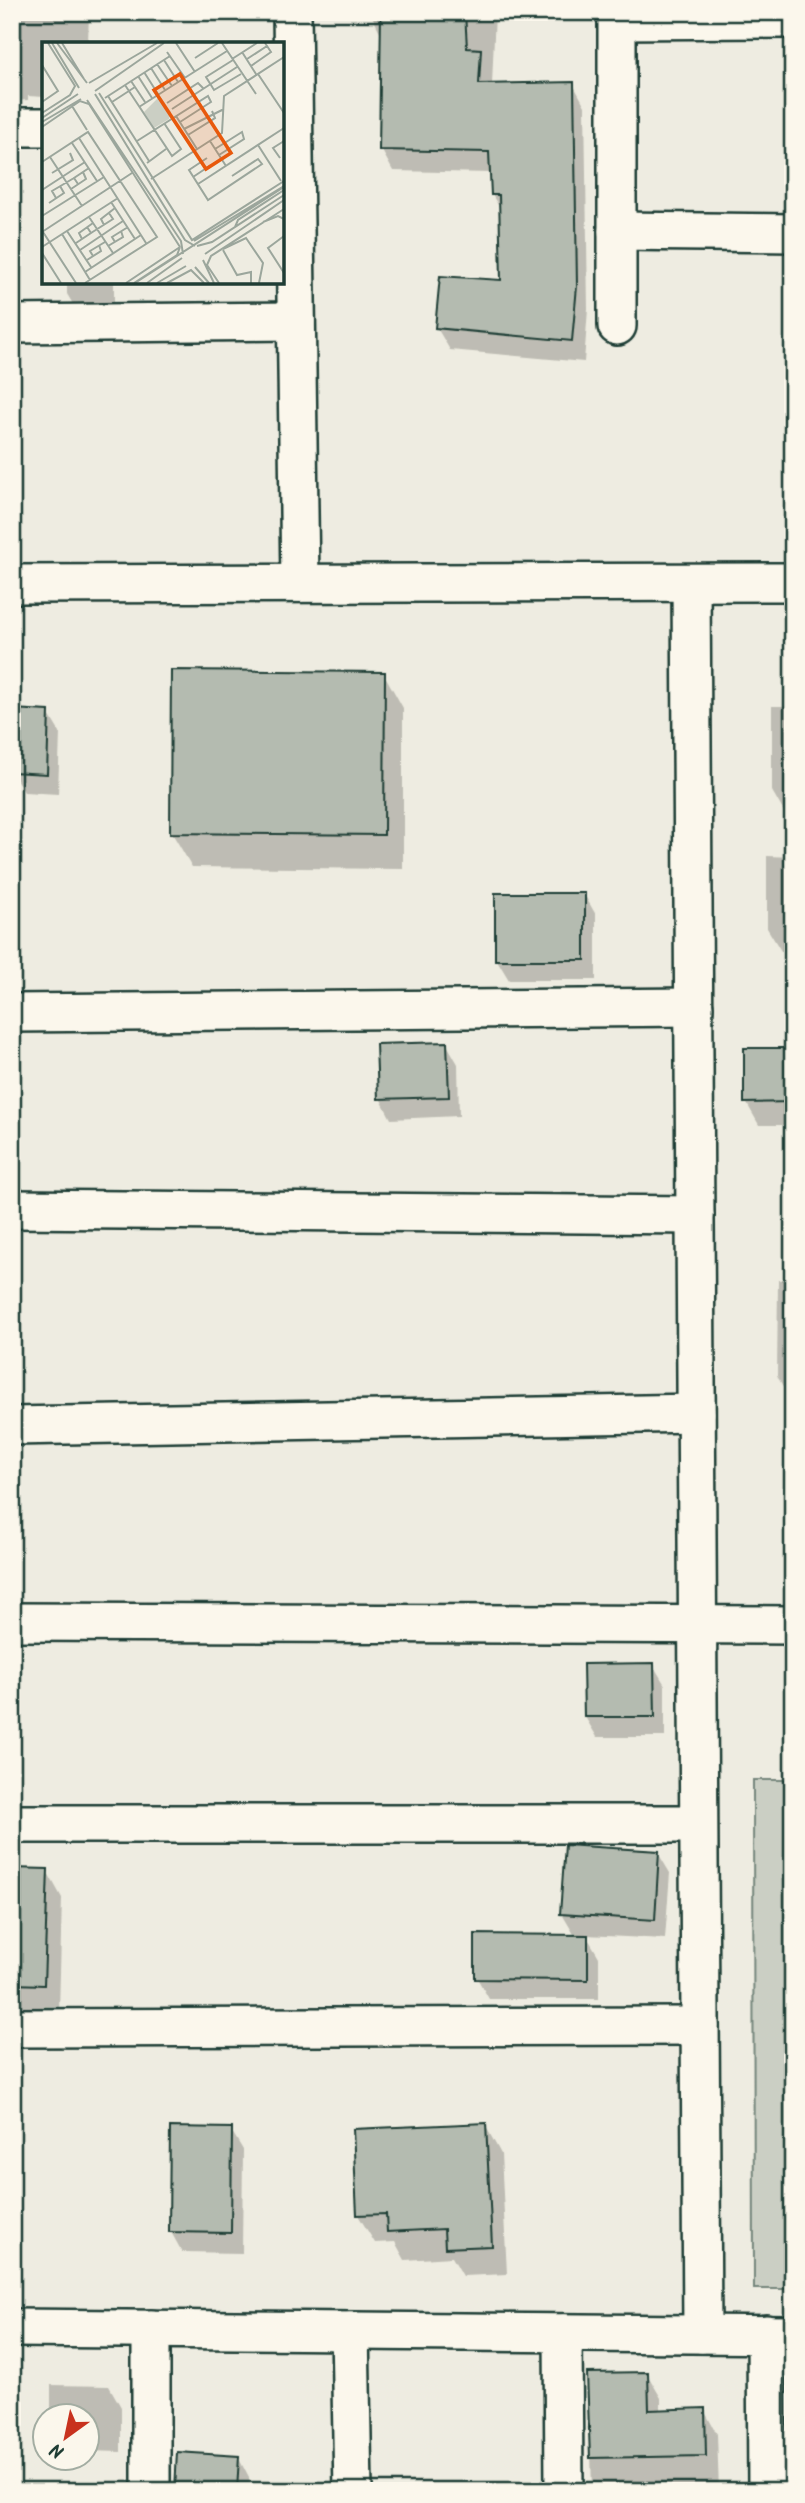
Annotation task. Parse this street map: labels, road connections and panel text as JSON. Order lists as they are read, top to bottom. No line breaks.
{"north":"bottom left"}
